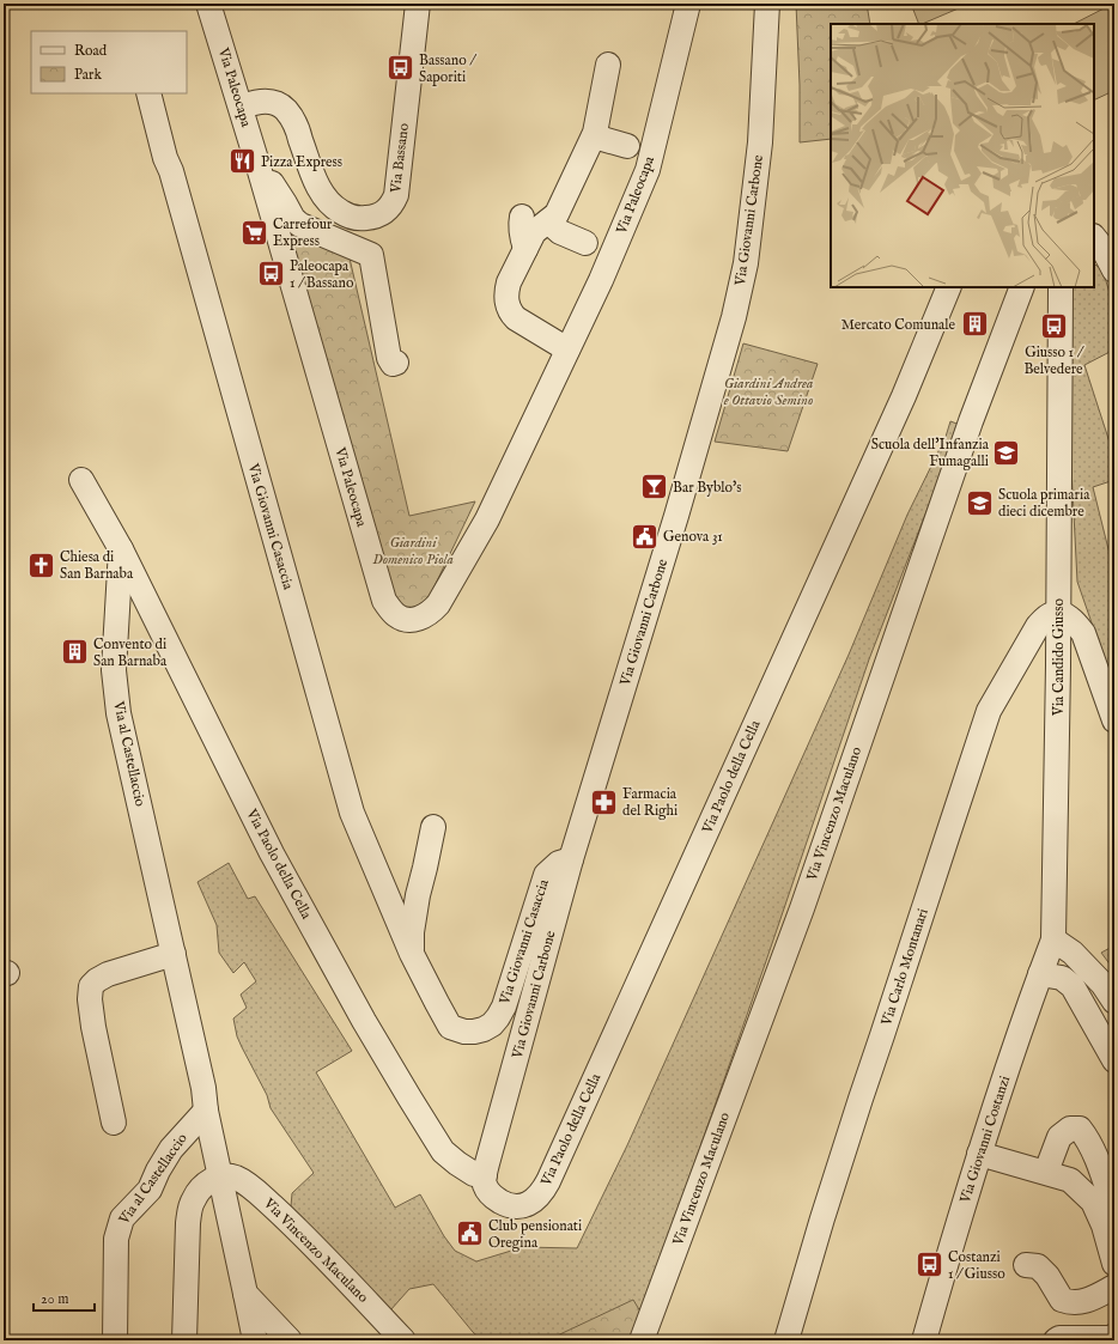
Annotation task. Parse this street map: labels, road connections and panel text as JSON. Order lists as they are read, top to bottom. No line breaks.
{"streets":{"street":["Via Paleocapa","Via Bassano","Via Giovanni Carbone","Via Giovanni Casaccia","Via Candido Giusso","Via al Castellaccio","Via Paolo della Cella","Via Vincenzo Maculano","Via Carlo Montanari","Via Giovanni Costanzi"]},"crossings":[["Via Paleocapa","Via Bassano"],["Via Giovanni Carbone","Via Giovanni Casaccia"],["Via Giovanni Carbone","Via Paolo della Cella"],["Via Candido Giusso","Via Carlo Montanari"],["Via Candido Giusso","Via Giovanni Costanzi"],["Via al Castellaccio","Via Paolo della Cella"],["Via al Castellaccio","Via Vincenzo Maculano"]],"parks":["Giardini Andrea e Ottavio Semino","Giardini Domenico Piola"],"places":{"bus stop":["Bassano / Saporiti","Paleocapa 1 / Bassano","Giusso 1 / Belvedere","Costanzi 1 / Giusso"],"restaurant":["Pizza Express"],"supermarket":["Carrefour Express"],"building":["Mercato Comunale","Convento di San Barnaba"],"school or university":["Scuola dell'Infanzia Fumagalli","Scuola primaria dieci dicembre"],"bar":["Bar Byblo's"],"public building":["Genova 31","Club pensionati Oregina"],"church":["Chiesa di San Barnaba"],"pharmacy":["Farmacia del Righi"]},"legend":["Road","Park"],"scale_bar":"20 m"}
